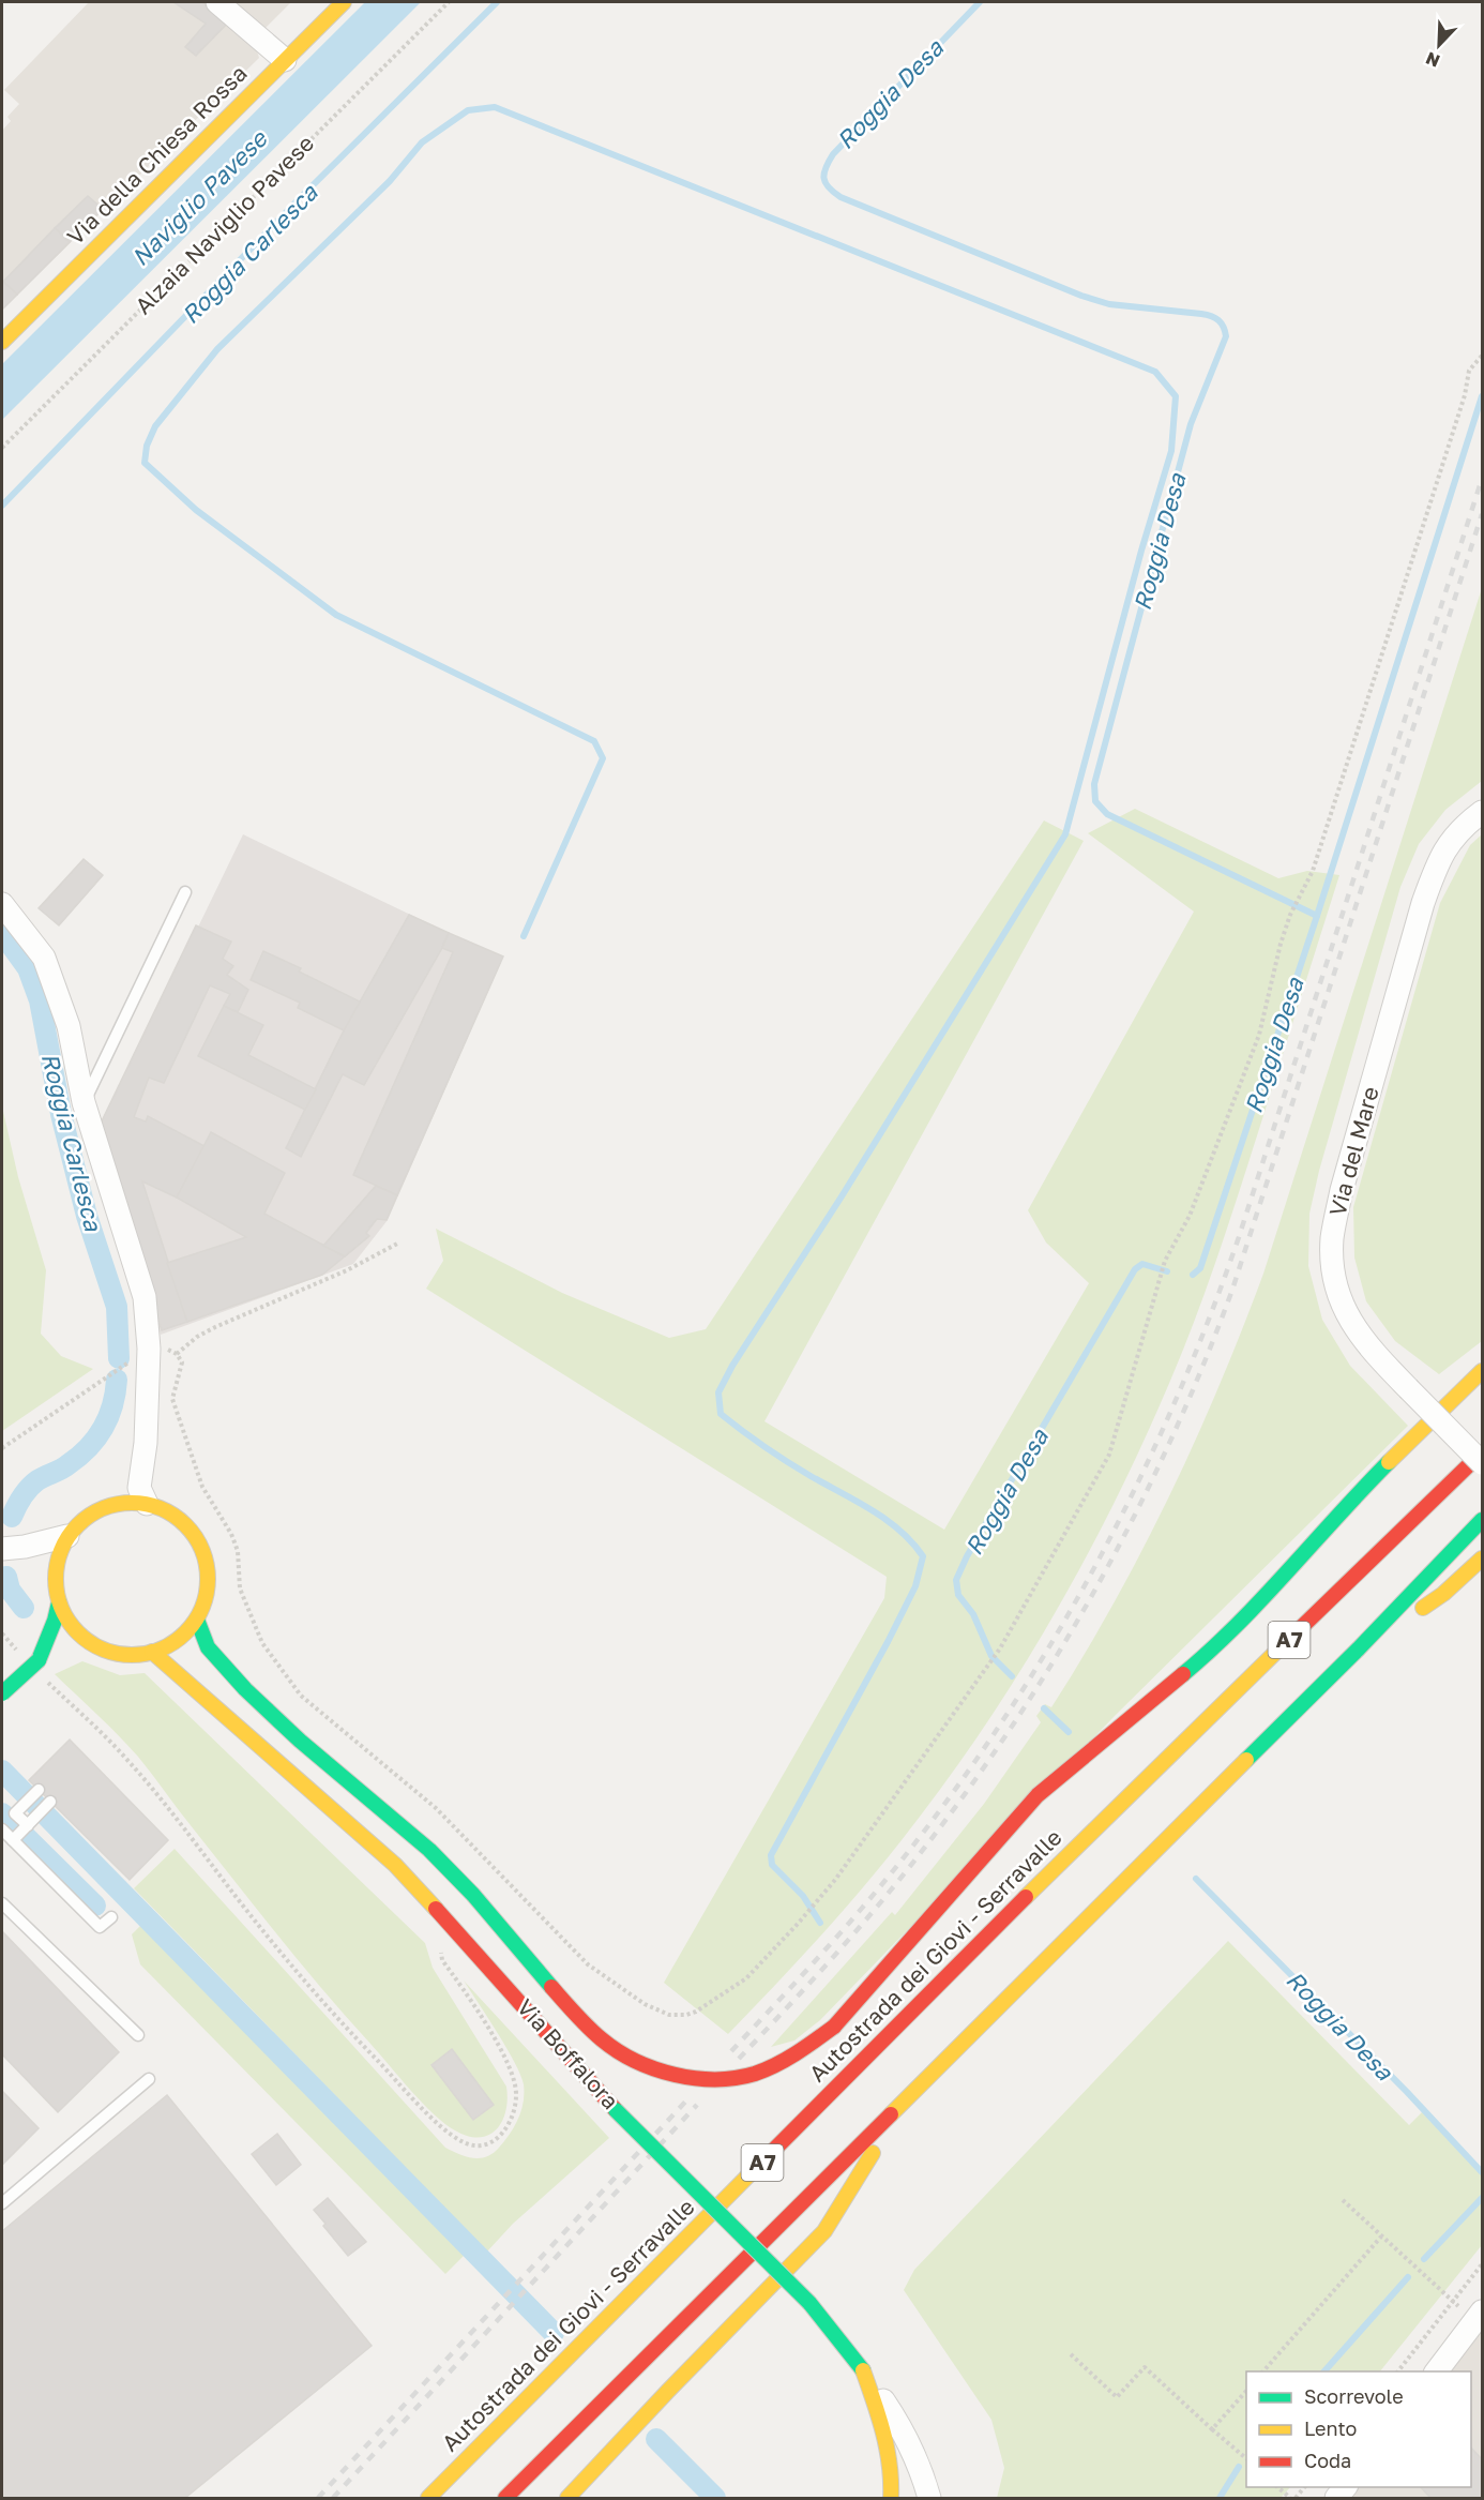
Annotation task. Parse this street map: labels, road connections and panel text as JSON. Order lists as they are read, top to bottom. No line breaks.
{"streets":{"main road":["Via della Chiesa Rossa","A7","Autostrada dei Giovi - Serravalle","Via Boffalora"],"street":["Via del Mare"],"path":["Alzaia Naviglio Pavese"]},"water":["Roggia Desa","Naviglio Pavese","Roggia Carlesca"],"legend":["Scorrevole","Lento","Coda"],"north":"bottom left"}
